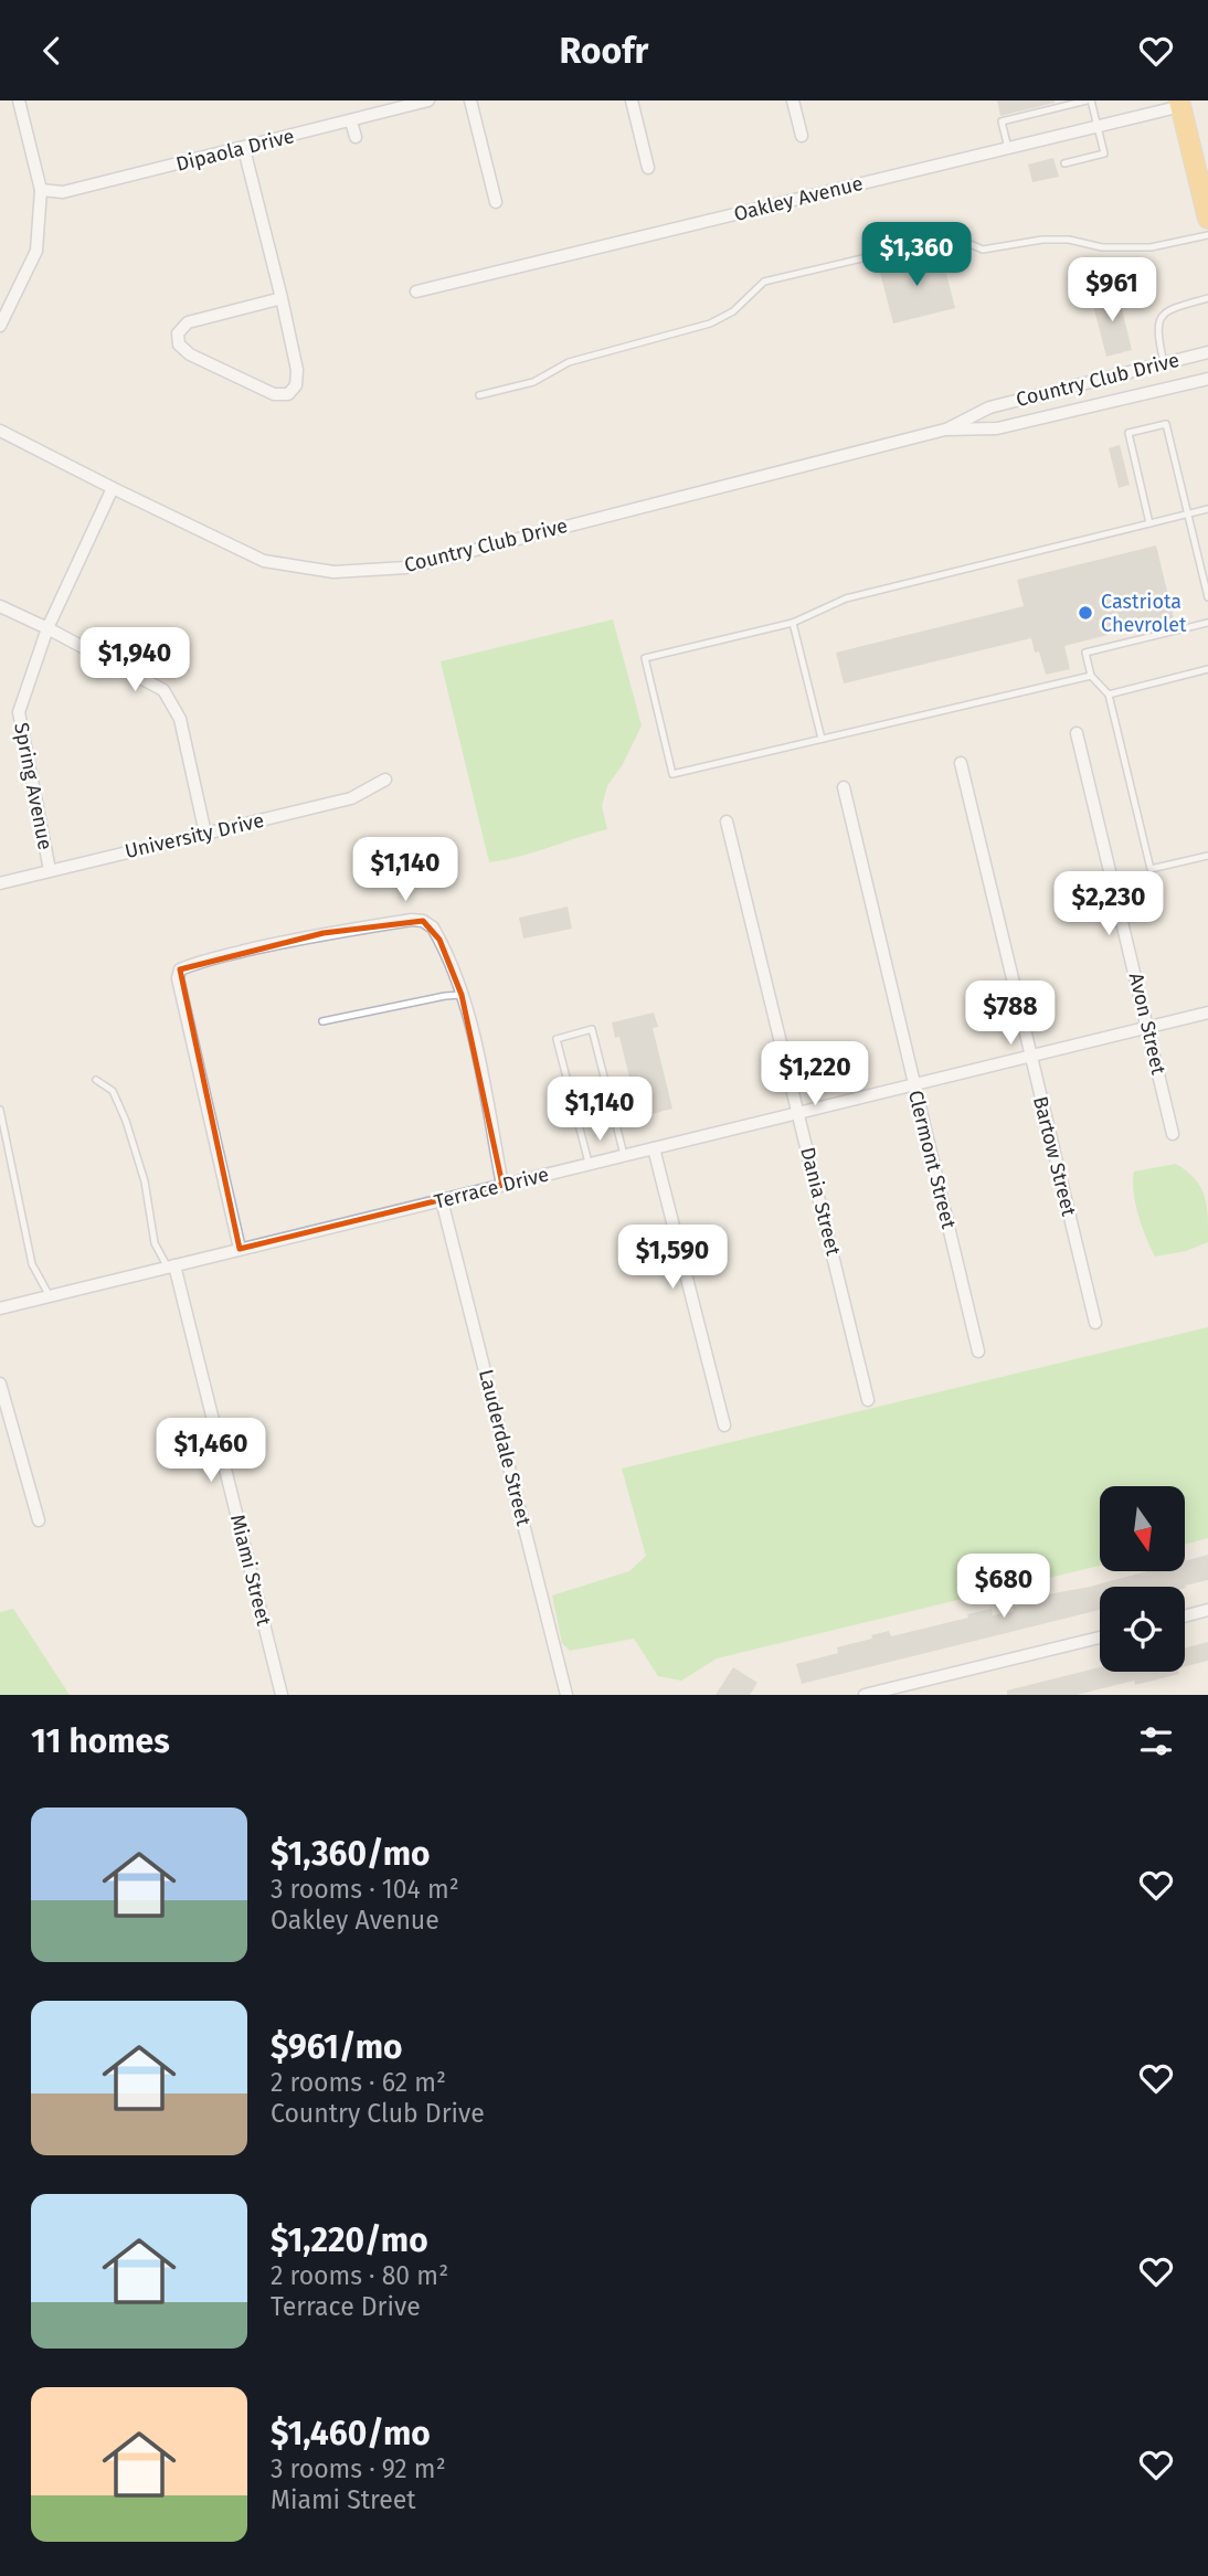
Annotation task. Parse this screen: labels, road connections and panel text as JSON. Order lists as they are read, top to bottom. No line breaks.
{"streets":{"street":["Dipaola Drive","Oakley Avenue","Country Club Drive","Spring Avenue","University Drive","Avon Street","Bartow Street","Clermont Street","Terrace Drive","Dania Street","Lauderdale Street","Miami Street"]},"crossings":[["Country Club Drive","Spring Avenue"],["Spring Avenue","University Drive"],["Avon Street","Terrace Drive"],["Bartow Street","Terrace Drive"],["Clermont Street","Terrace Drive"],["Terrace Drive","Dania Street"],["Terrace Drive","Lauderdale Street"],["Terrace Drive","Miami Street"]],"places":["Castriota Chevrolet"],"north":"bottom","page":{"header":"Roofr","price":["$1,360","$961","$1,940","$1,140","$2,230","$788","$1,220","$1,140","$1,590","$1,460","$680"],"heading":"11 homes","list":[{"name":"$1,360/mo","note":"3 rooms · 104 m² · Oakley Avenue"},{"name":"$961/mo","note":"2 rooms · 62 m² · Country Club Drive"},{"name":"$1,220/mo","note":"2 rooms · 80 m² · Terrace Drive"},{"name":"$1,460/mo","note":"3 rooms · 92 m² · Miami Street"}]}}
